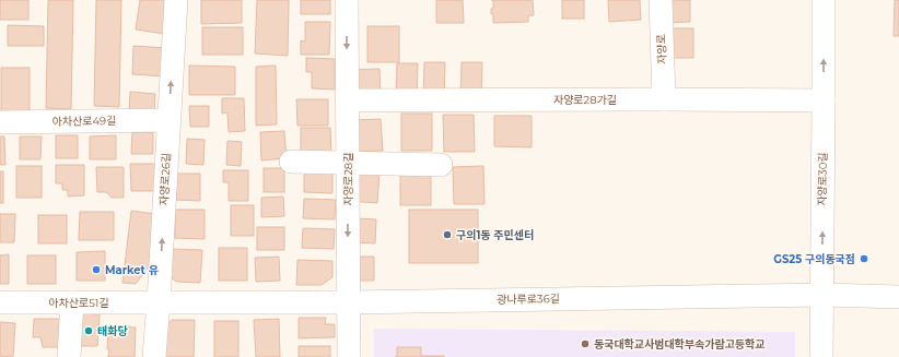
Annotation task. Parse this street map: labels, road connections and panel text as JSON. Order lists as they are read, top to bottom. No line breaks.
{"streets":{"street":["자양로","자양로28가길","아차산로49길","자양로26길","자양로28길","자양로30길","광나루로36길","아차산로51길"]},"crossings":[["자양로","자양로28가길"],["자양로28가길","자양로28길"],["자양로28가길","자양로30길"],["아차산로49길","자양로26길"],["자양로26길","광나루로36길"],["자양로26길","아차산로51길"],["자양로28길","광나루로36길"],["자양로30길","광나루로36길"],["광나루로36길","아차산로51길"]],"one_way":["자양로26길","자양로28길","자양로30길"],"places":["구의1동 주민센터","GS25 구의동국점","Market 유","태화당","동국대학교사범대학부속가람고등학교"]}
